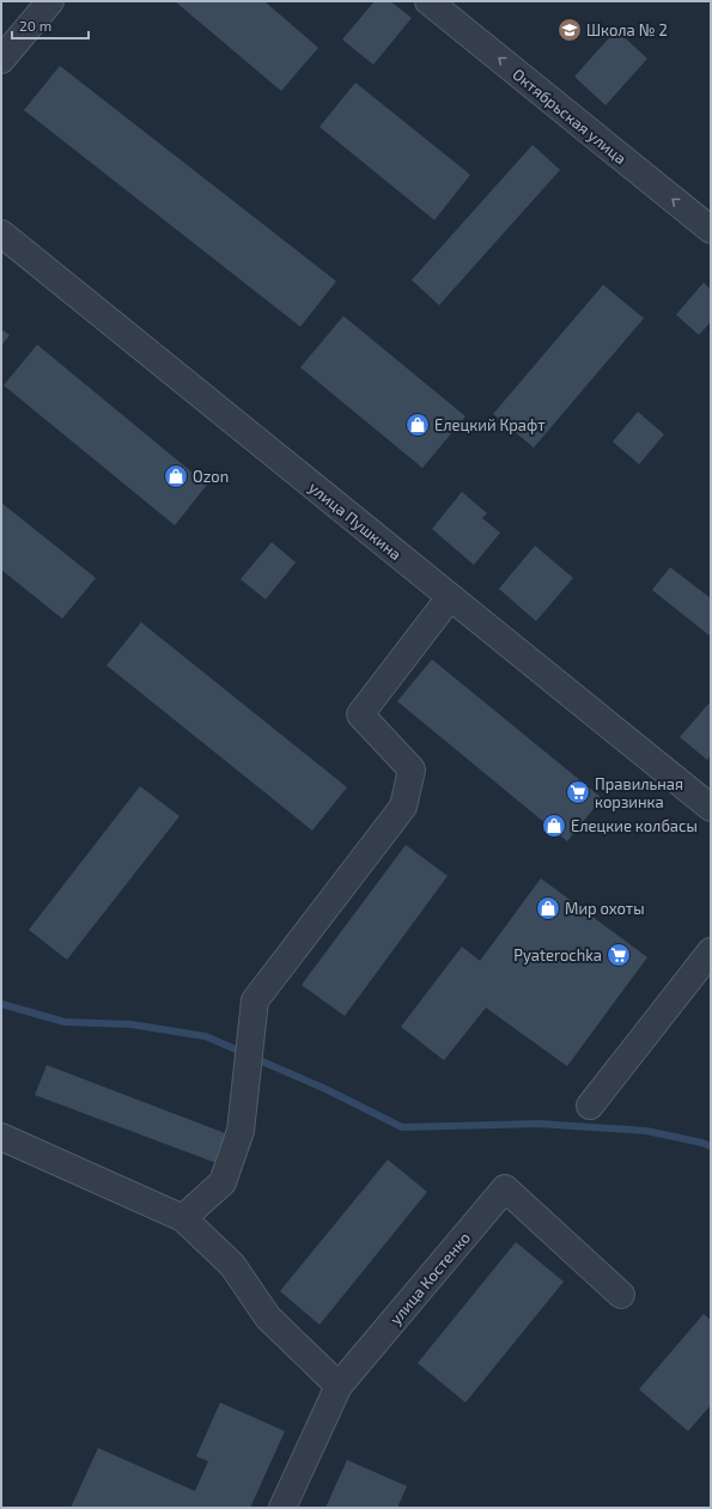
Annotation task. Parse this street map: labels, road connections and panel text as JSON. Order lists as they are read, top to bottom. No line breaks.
{"streets":{"street":["Октябрьская улица","улица Пушкина","улица Костенко"]},"one_way":["Октябрьская улица"],"places":{"school or university":["Школа № 2"],"shop":["Елецкий Крафт","Ozon","Елецкие колбасы","Мир охоты"],"supermarket":["Правильная корзинка","Pyaterochka"]},"scale_bar":"20 m"}
